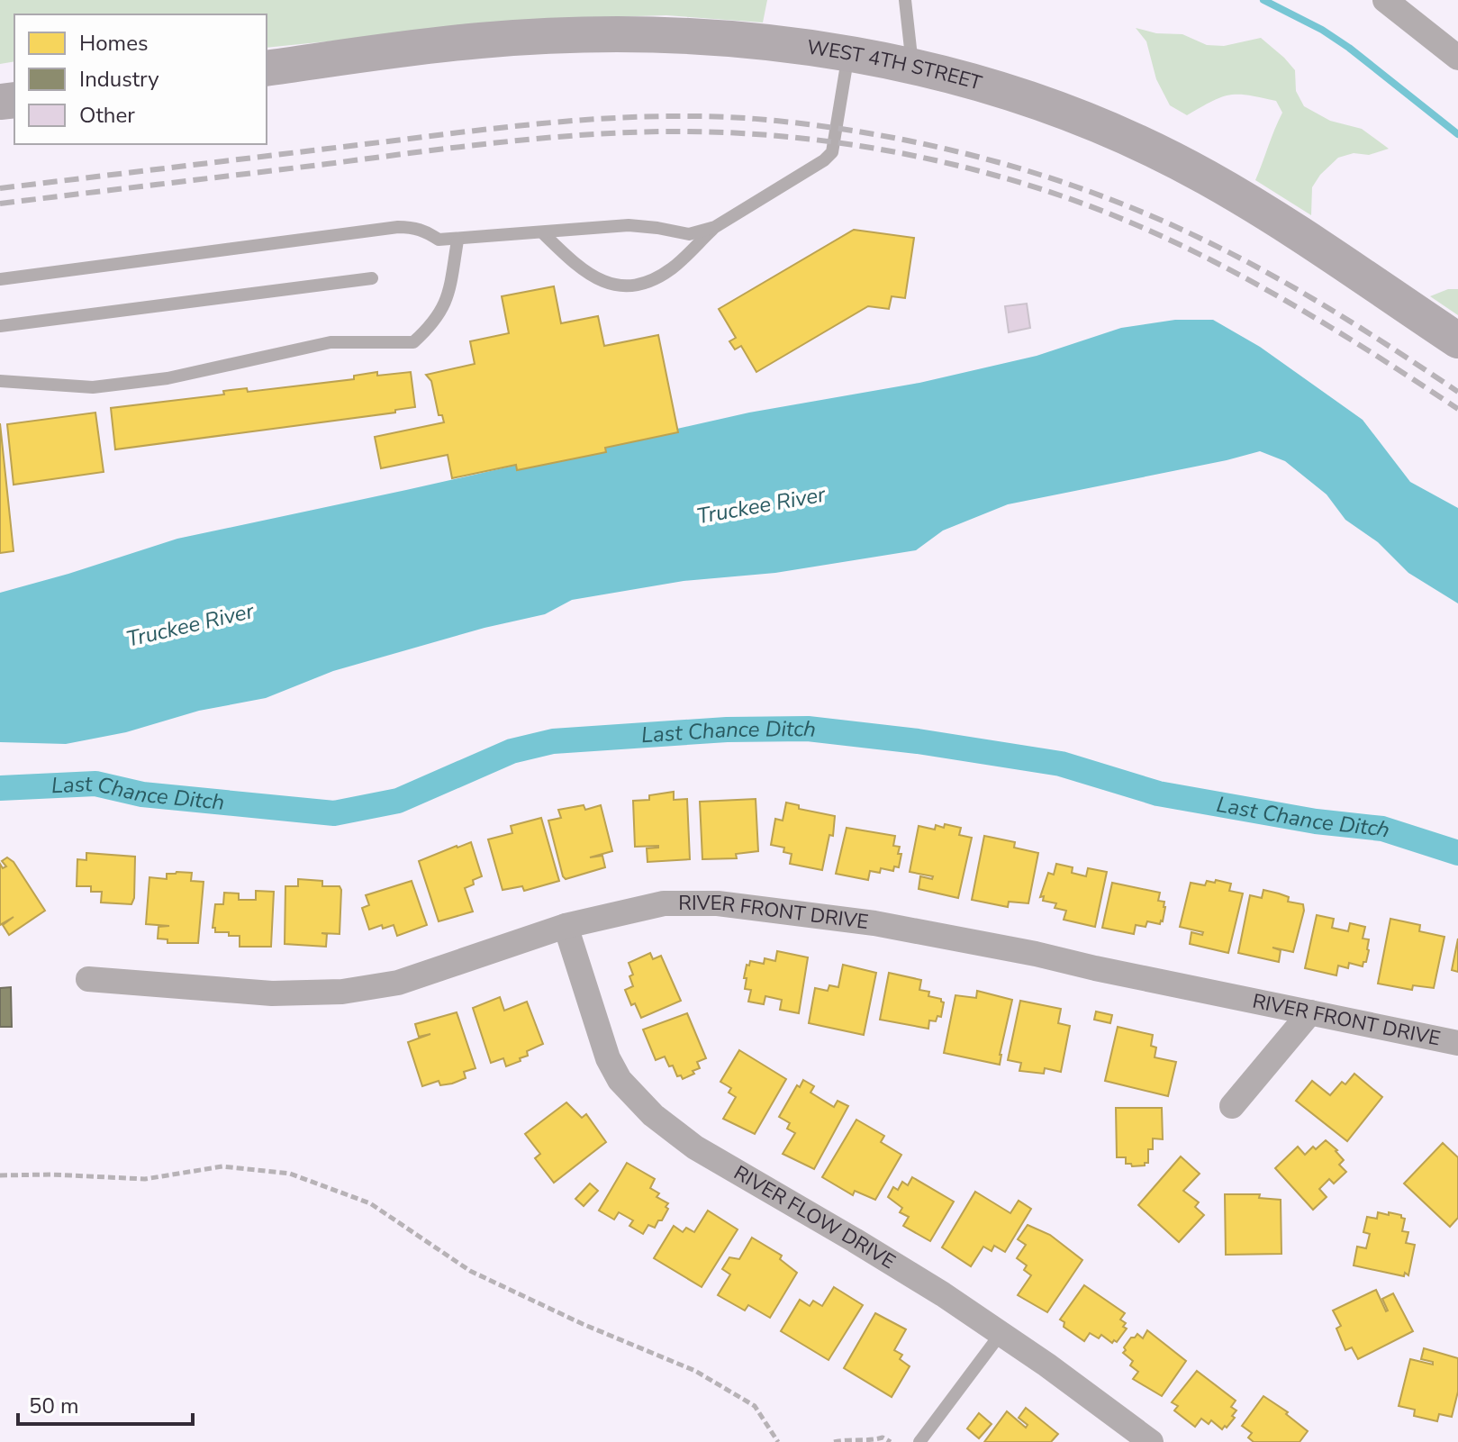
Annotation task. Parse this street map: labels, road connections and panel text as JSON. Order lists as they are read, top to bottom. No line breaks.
{"streets":{"main road":["WEST 4TH STREET"],"street":["RIVER FRONT DRIVE","RIVER FLOW DRIVE"]},"crossings":[["RIVER FRONT DRIVE","RIVER FLOW DRIVE"]],"water":["Truckee River","Last Chance Ditch"],"legend":["Homes","Industry","Other"],"scale_bar":"50 m"}
